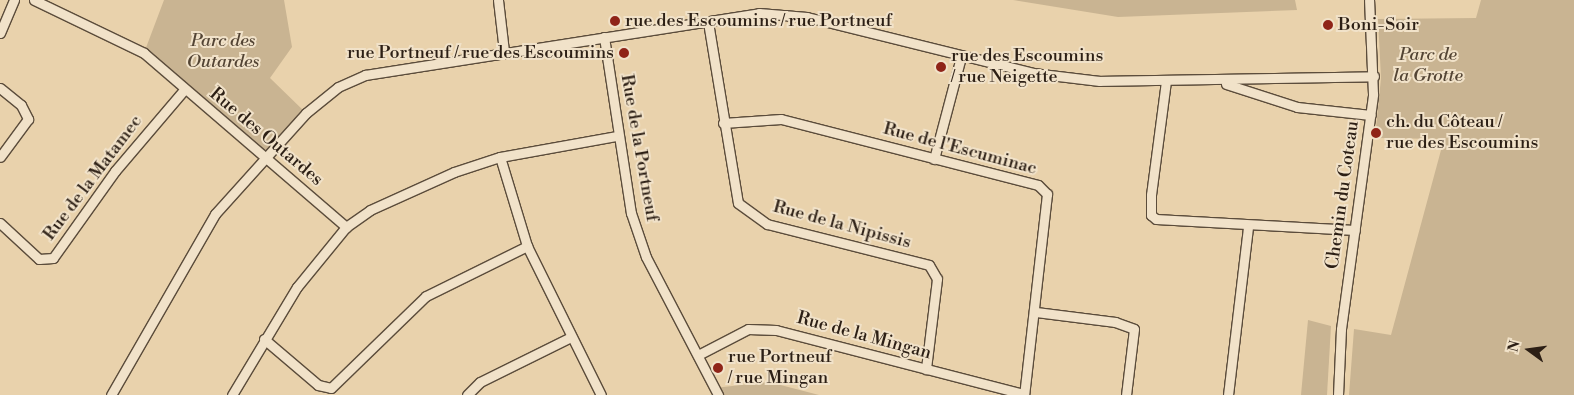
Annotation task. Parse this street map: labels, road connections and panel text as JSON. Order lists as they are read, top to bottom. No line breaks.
{"streets":{"street":["Rue des Outardes","Rue de la Portneuf","Rue de l'Escuminac","Rue de la Matamec","Chemin du Coteau","Rue de la Nipissis","Rue de la Mingan"]},"crossings":[["Rue des Outardes","Rue de la Matamec"],["Rue de la Portneuf","Rue de la Mingan"],["Rue de l'Escuminac","Rue de la Nipissis"],["Rue de l'Escuminac","Rue de la Mingan"],["Rue de la Nipissis","Rue de la Mingan"]],"parks":["Parc des Outardes","Parc de la Grotte"],"places":["rue des Escoumins / rue Portneuf","Boni-Soir","rue Portneuf / rue des Escoumins","rue des Escoumins / rue Neigette","ch. du Côteau / rue des Escoumins","rue Portneuf / rue Mingan"],"north":"left"}
